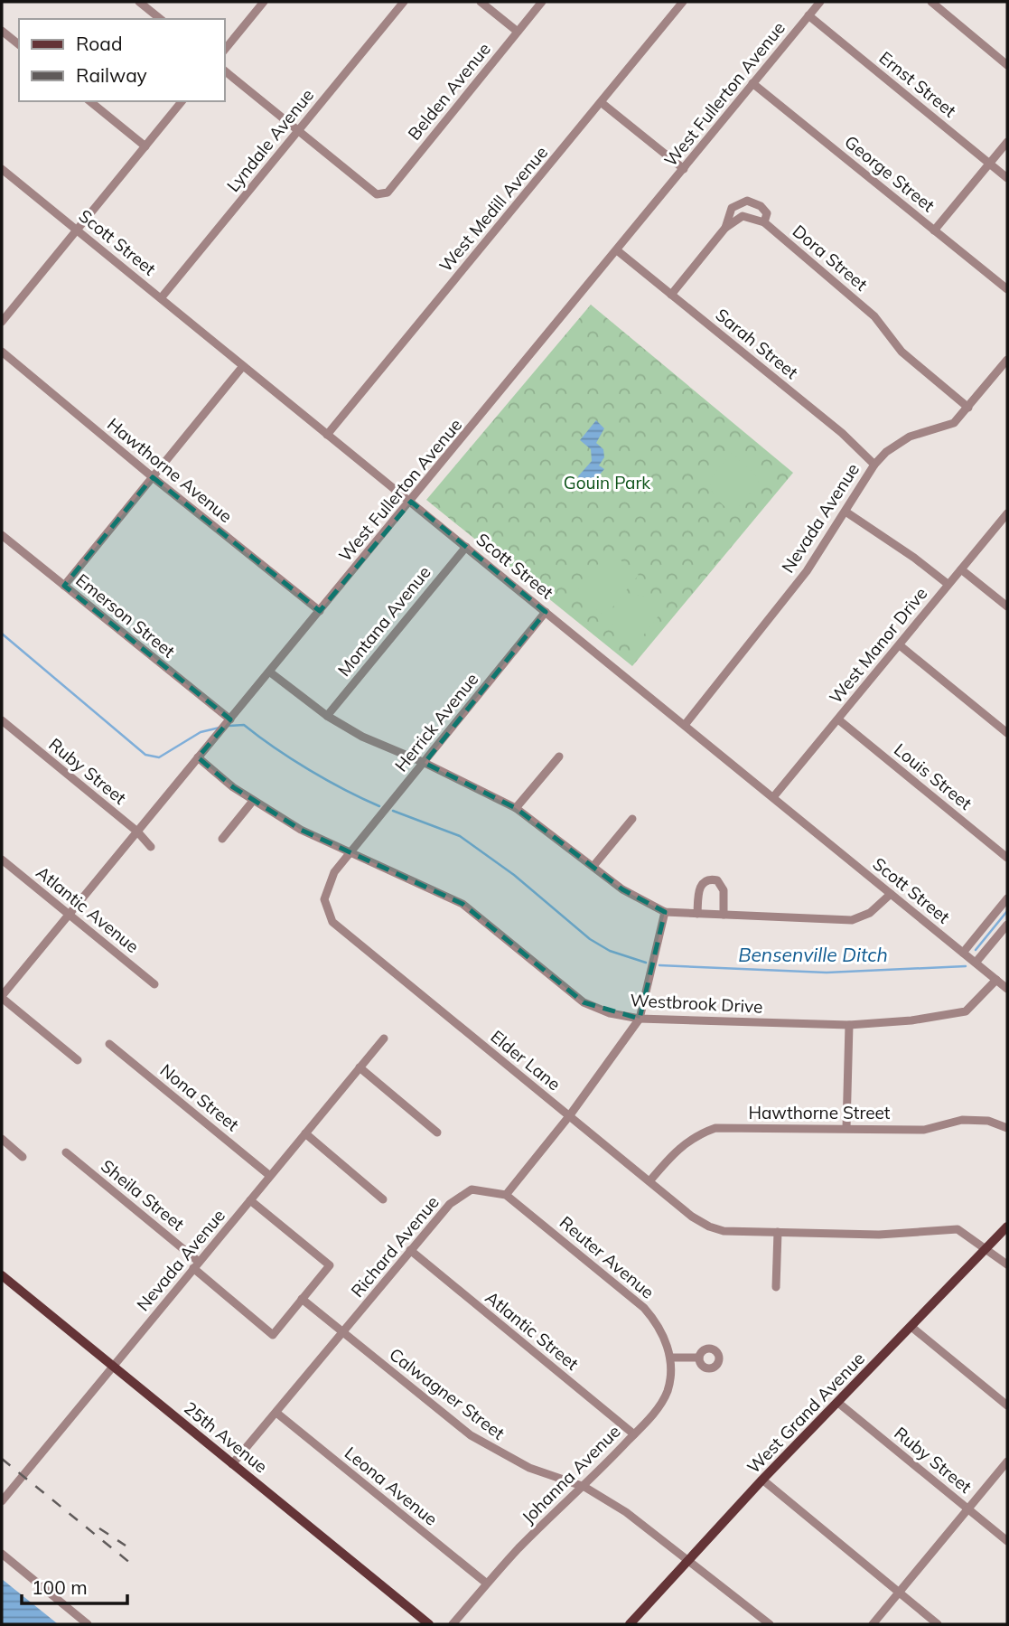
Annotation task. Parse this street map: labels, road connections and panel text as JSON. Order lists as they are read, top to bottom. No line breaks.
{"streets":{"main road":["West Grand Avenue","25th Avenue"],"street":["Ernst Street","Belden Avenue","West Fullerton Avenue","Lyndale Avenue","George Street","West Medill Avenue","Scott Street","Dora Street","Sarah Street","Hawthorne Avenue","Nevada Avenue","Emerson Street","Montana Avenue","West Manor Drive","Herrick Avenue","Ruby Street","Louis Street","Atlantic Avenue","Westbrook Drive","Elder Lane","Nona Street","Hawthorne Street","Sheila Street","Richard Avenue","Reuter Avenue","Atlantic Street","Calwagner Street","Johanna Avenue","Leona Avenue"]},"crossings":[["Ernst Street","West Fullerton Avenue"],["Belden Avenue","Lyndale Avenue"],["West Fullerton Avenue","George Street"],["West Fullerton Avenue","Scott Street"],["West Fullerton Avenue","Sarah Street"],["West Fullerton Avenue","Hawthorne Avenue"],["West Fullerton Avenue","Emerson Street"],["West Fullerton Avenue","Ruby Street"],["West Fullerton Avenue","Atlantic Avenue"],["West Fullerton Avenue","Westbrook Drive"],["Lyndale Avenue","Scott Street"],["West Medill Avenue","Scott Street"],["Scott Street","Nevada Avenue"],["Scott Street","Montana Avenue"],["Scott Street","West Manor Drive"],["Scott Street","Herrick Avenue"],["Scott Street","Westbrook Drive"],["Dora Street","Nevada Avenue"],["Sarah Street","Nevada Avenue"],["Nevada Avenue","Nona Street"],["Nevada Avenue","Sheila Street"],["Nevada Avenue","25th Avenue"],["West Manor Drive","Louis Street"],["Herrick Avenue","Westbrook Drive"],["Herrick Avenue","Elder Lane"],["Ruby Street","West Grand Avenue"],["Westbrook Drive","Elder Lane"],["Elder Lane","Hawthorne Street"],["Elder Lane","West Grand Avenue"],["Sheila Street","Calwagner Street"],["Richard Avenue","Reuter Avenue"],["Richard Avenue","Atlantic Street"],["Richard Avenue","Calwagner Street"],["Richard Avenue","25th Avenue"],["Richard Avenue","Leona Avenue"],["Reuter Avenue","Johanna Avenue"],["Atlantic Street","Johanna Avenue"],["Calwagner Street","West Grand Avenue"],["Calwagner Street","Johanna Avenue"],["Johanna Avenue","Leona Avenue"]],"water":["Bensenville Ditch"],"parks":["Gouin Park"],"legend":["Road","Railway"],"scale_bar":"100 m"}
